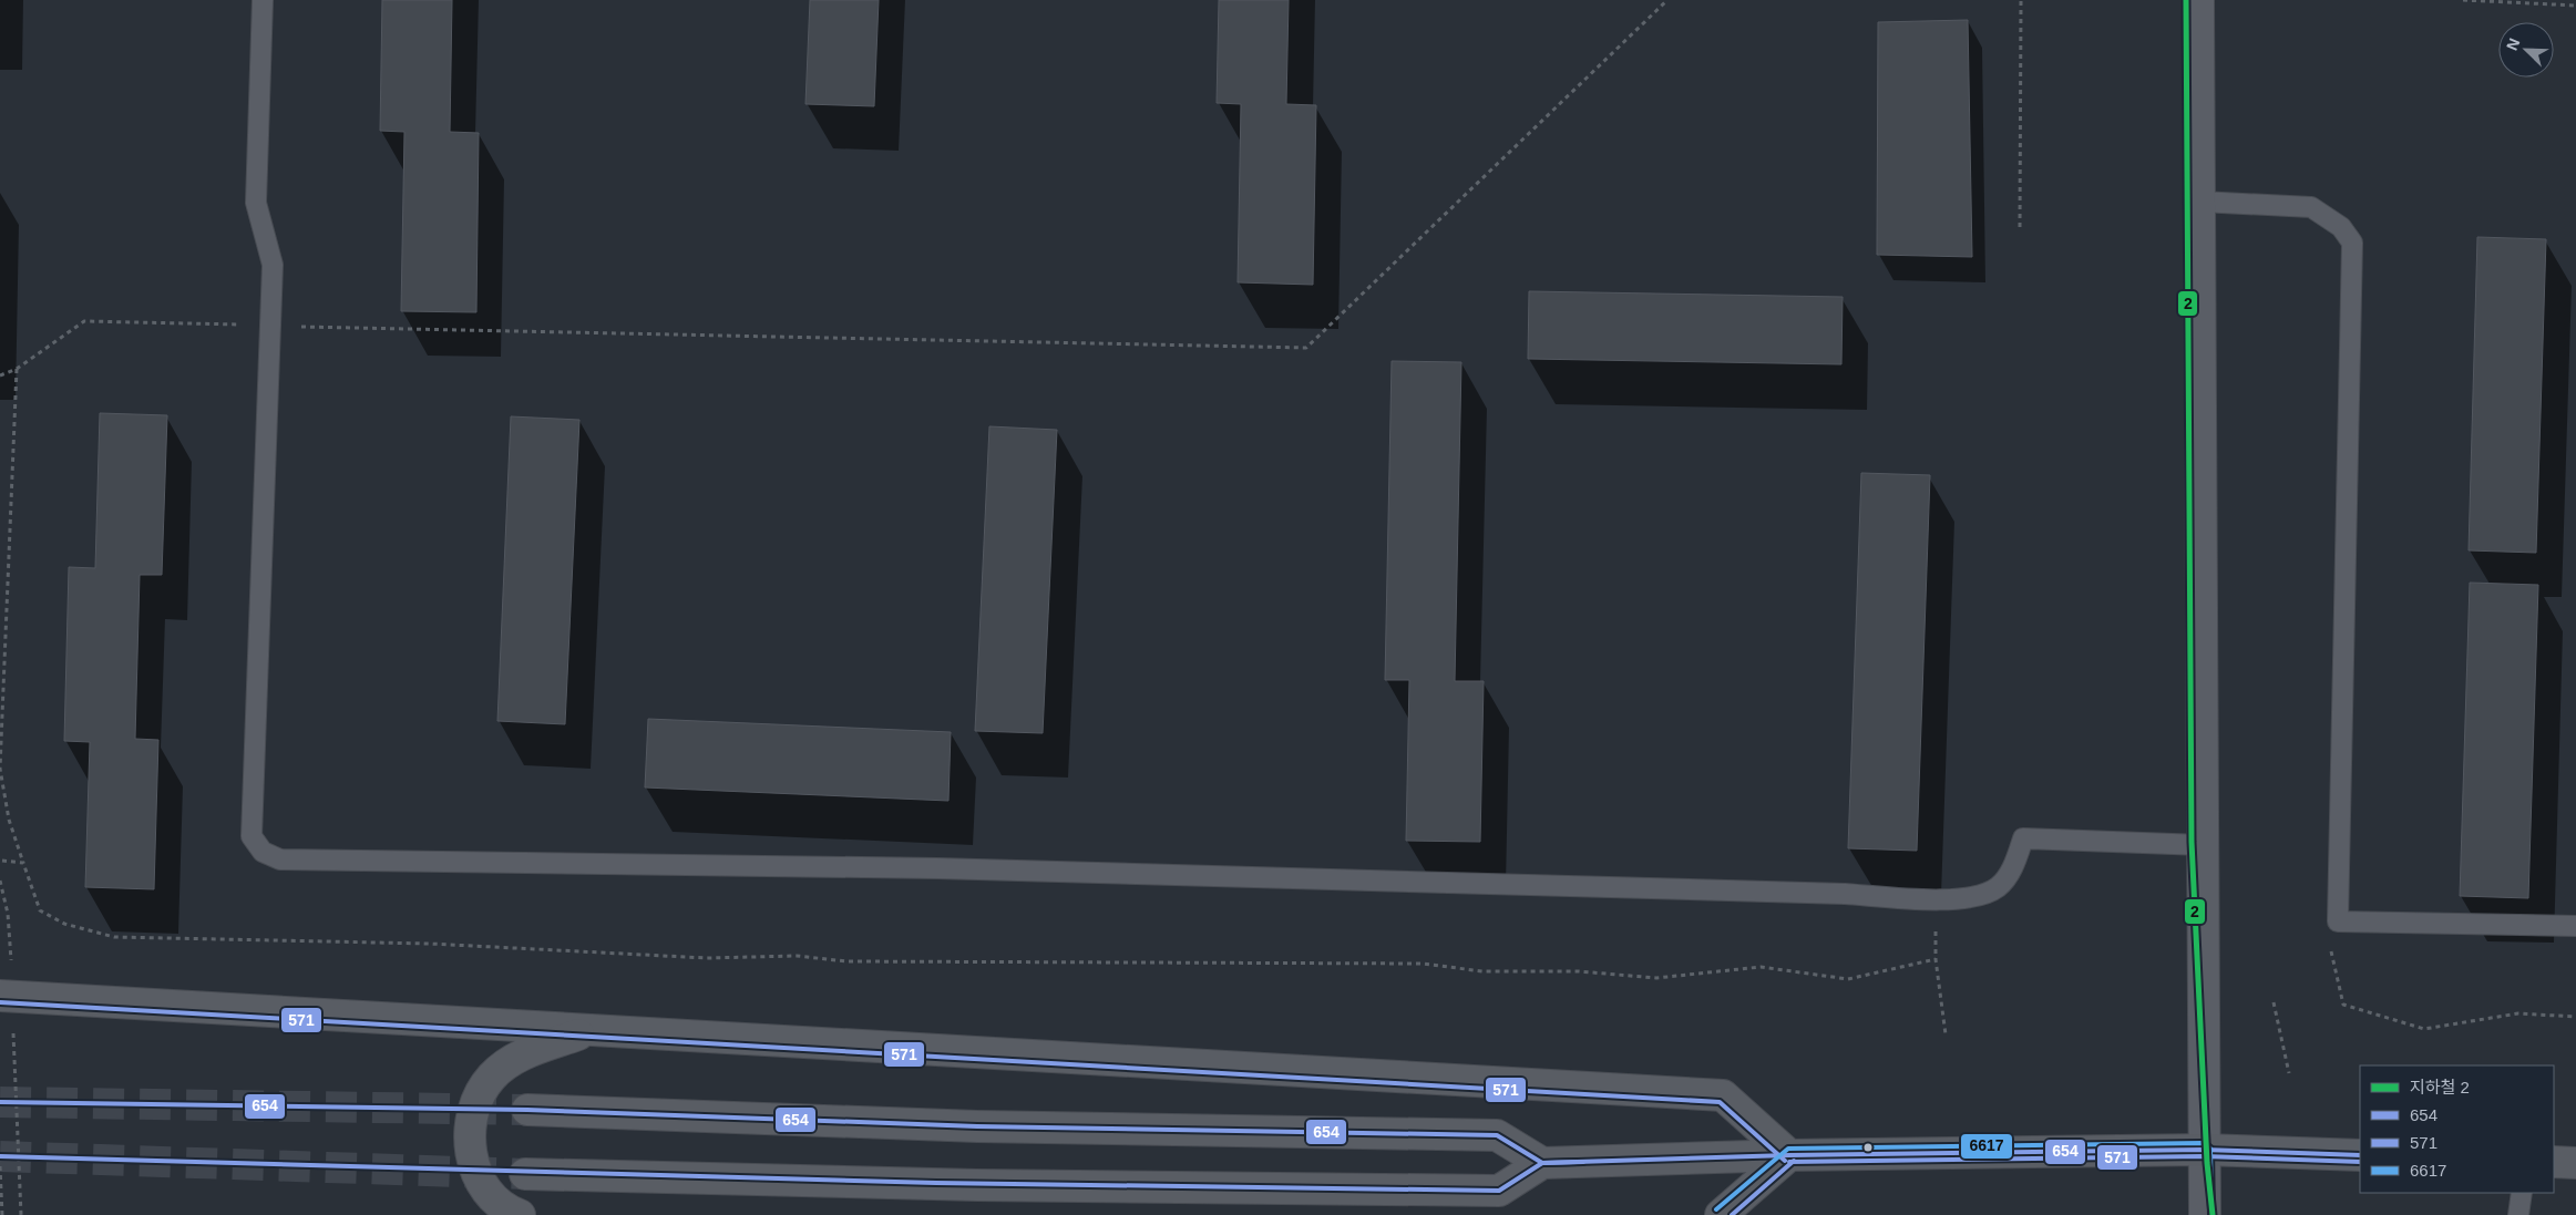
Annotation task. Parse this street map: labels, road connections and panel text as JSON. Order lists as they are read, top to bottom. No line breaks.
{"lines":["metro line 2","transit line 571","transit line 654","transit line 6617"],"legend":["지하철 2","654","571","6617"],"north":"top left"}
